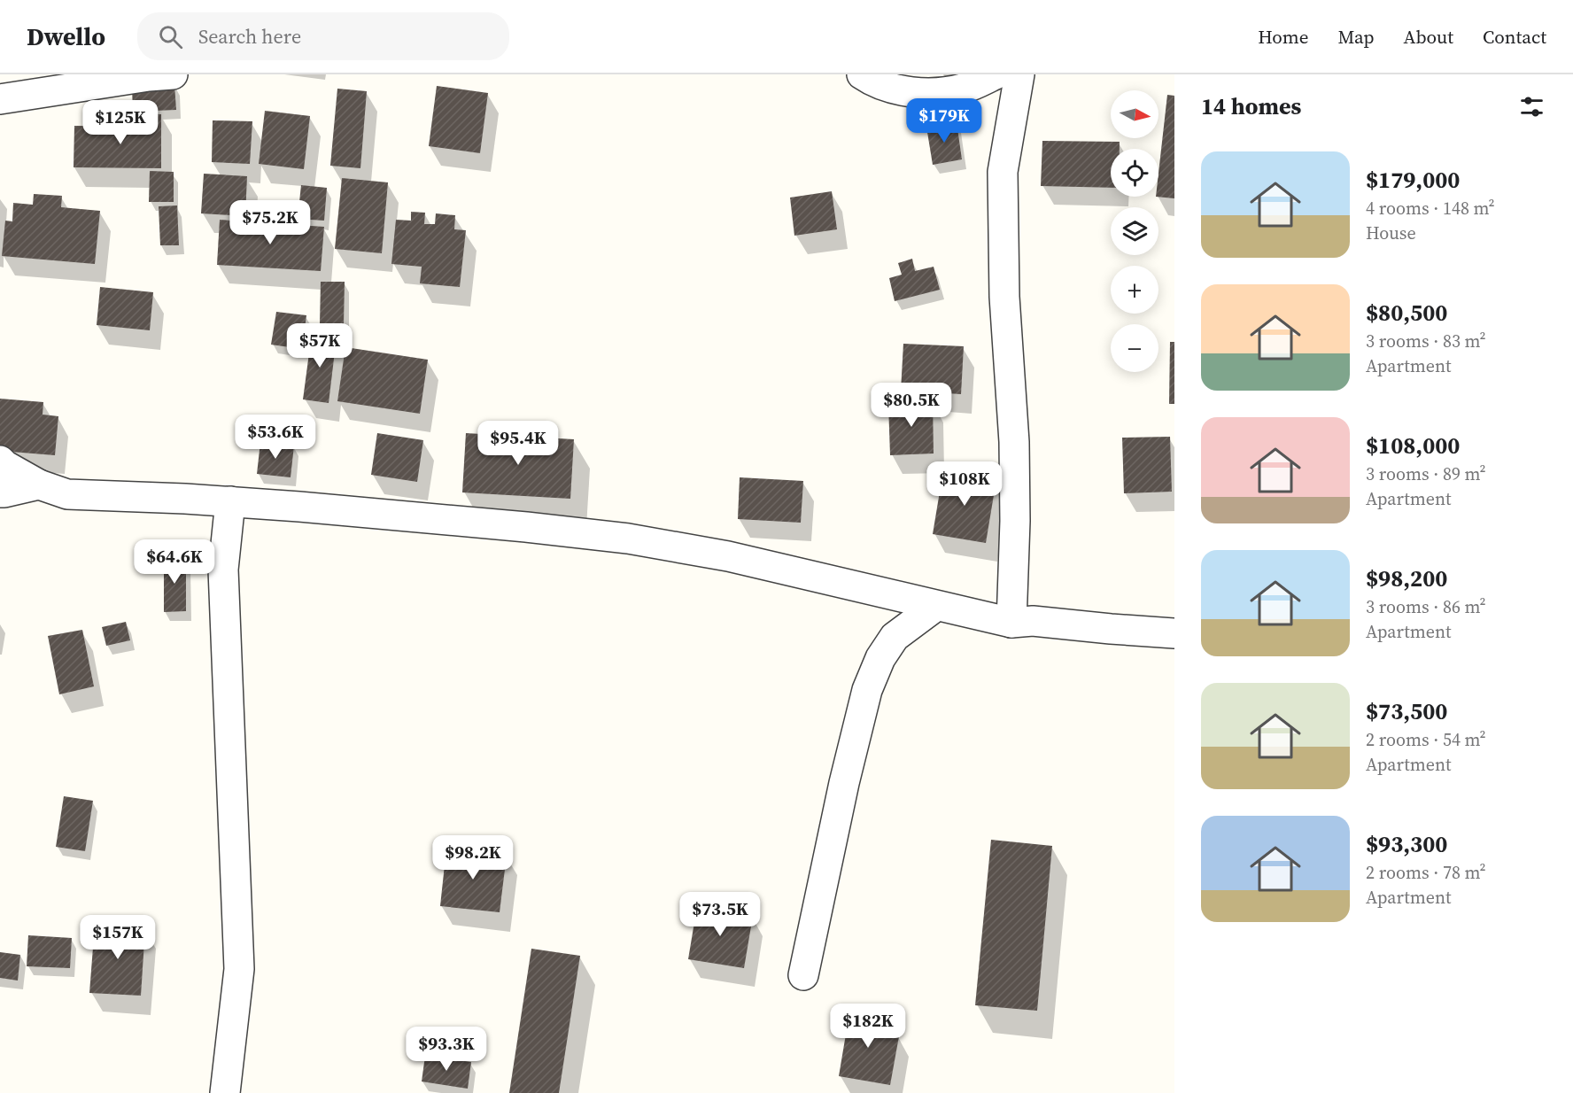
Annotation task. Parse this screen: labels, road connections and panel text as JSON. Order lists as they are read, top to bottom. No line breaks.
{"north":"right","page":{"header":"Dwello","search":"Search here","nav":["Home","Map","About","Contact"],"heading":"14 homes","map_buttons":["+","−"],"price":["$179K","$125K","$75.2K","$57K","$80.5K","$53.6K","$95.4K","$108K","$64.6K","$98.2K","$73.5K","$157K","$182K","$93.3K"],"list":[{"name":"$179,000","note":"4 rooms · 148 m² · House"},{"name":"$80,500","note":"3 rooms · 83 m² · Apartment"},{"name":"$108,000","note":"3 rooms · 89 m² · Apartment"},{"name":"$98,200","note":"3 rooms · 86 m² · Apartment"},{"name":"$73,500","note":"2 rooms · 54 m² · Apartment"},{"name":"$93,300","note":"2 rooms · 78 m² · Apartment"}]}}
